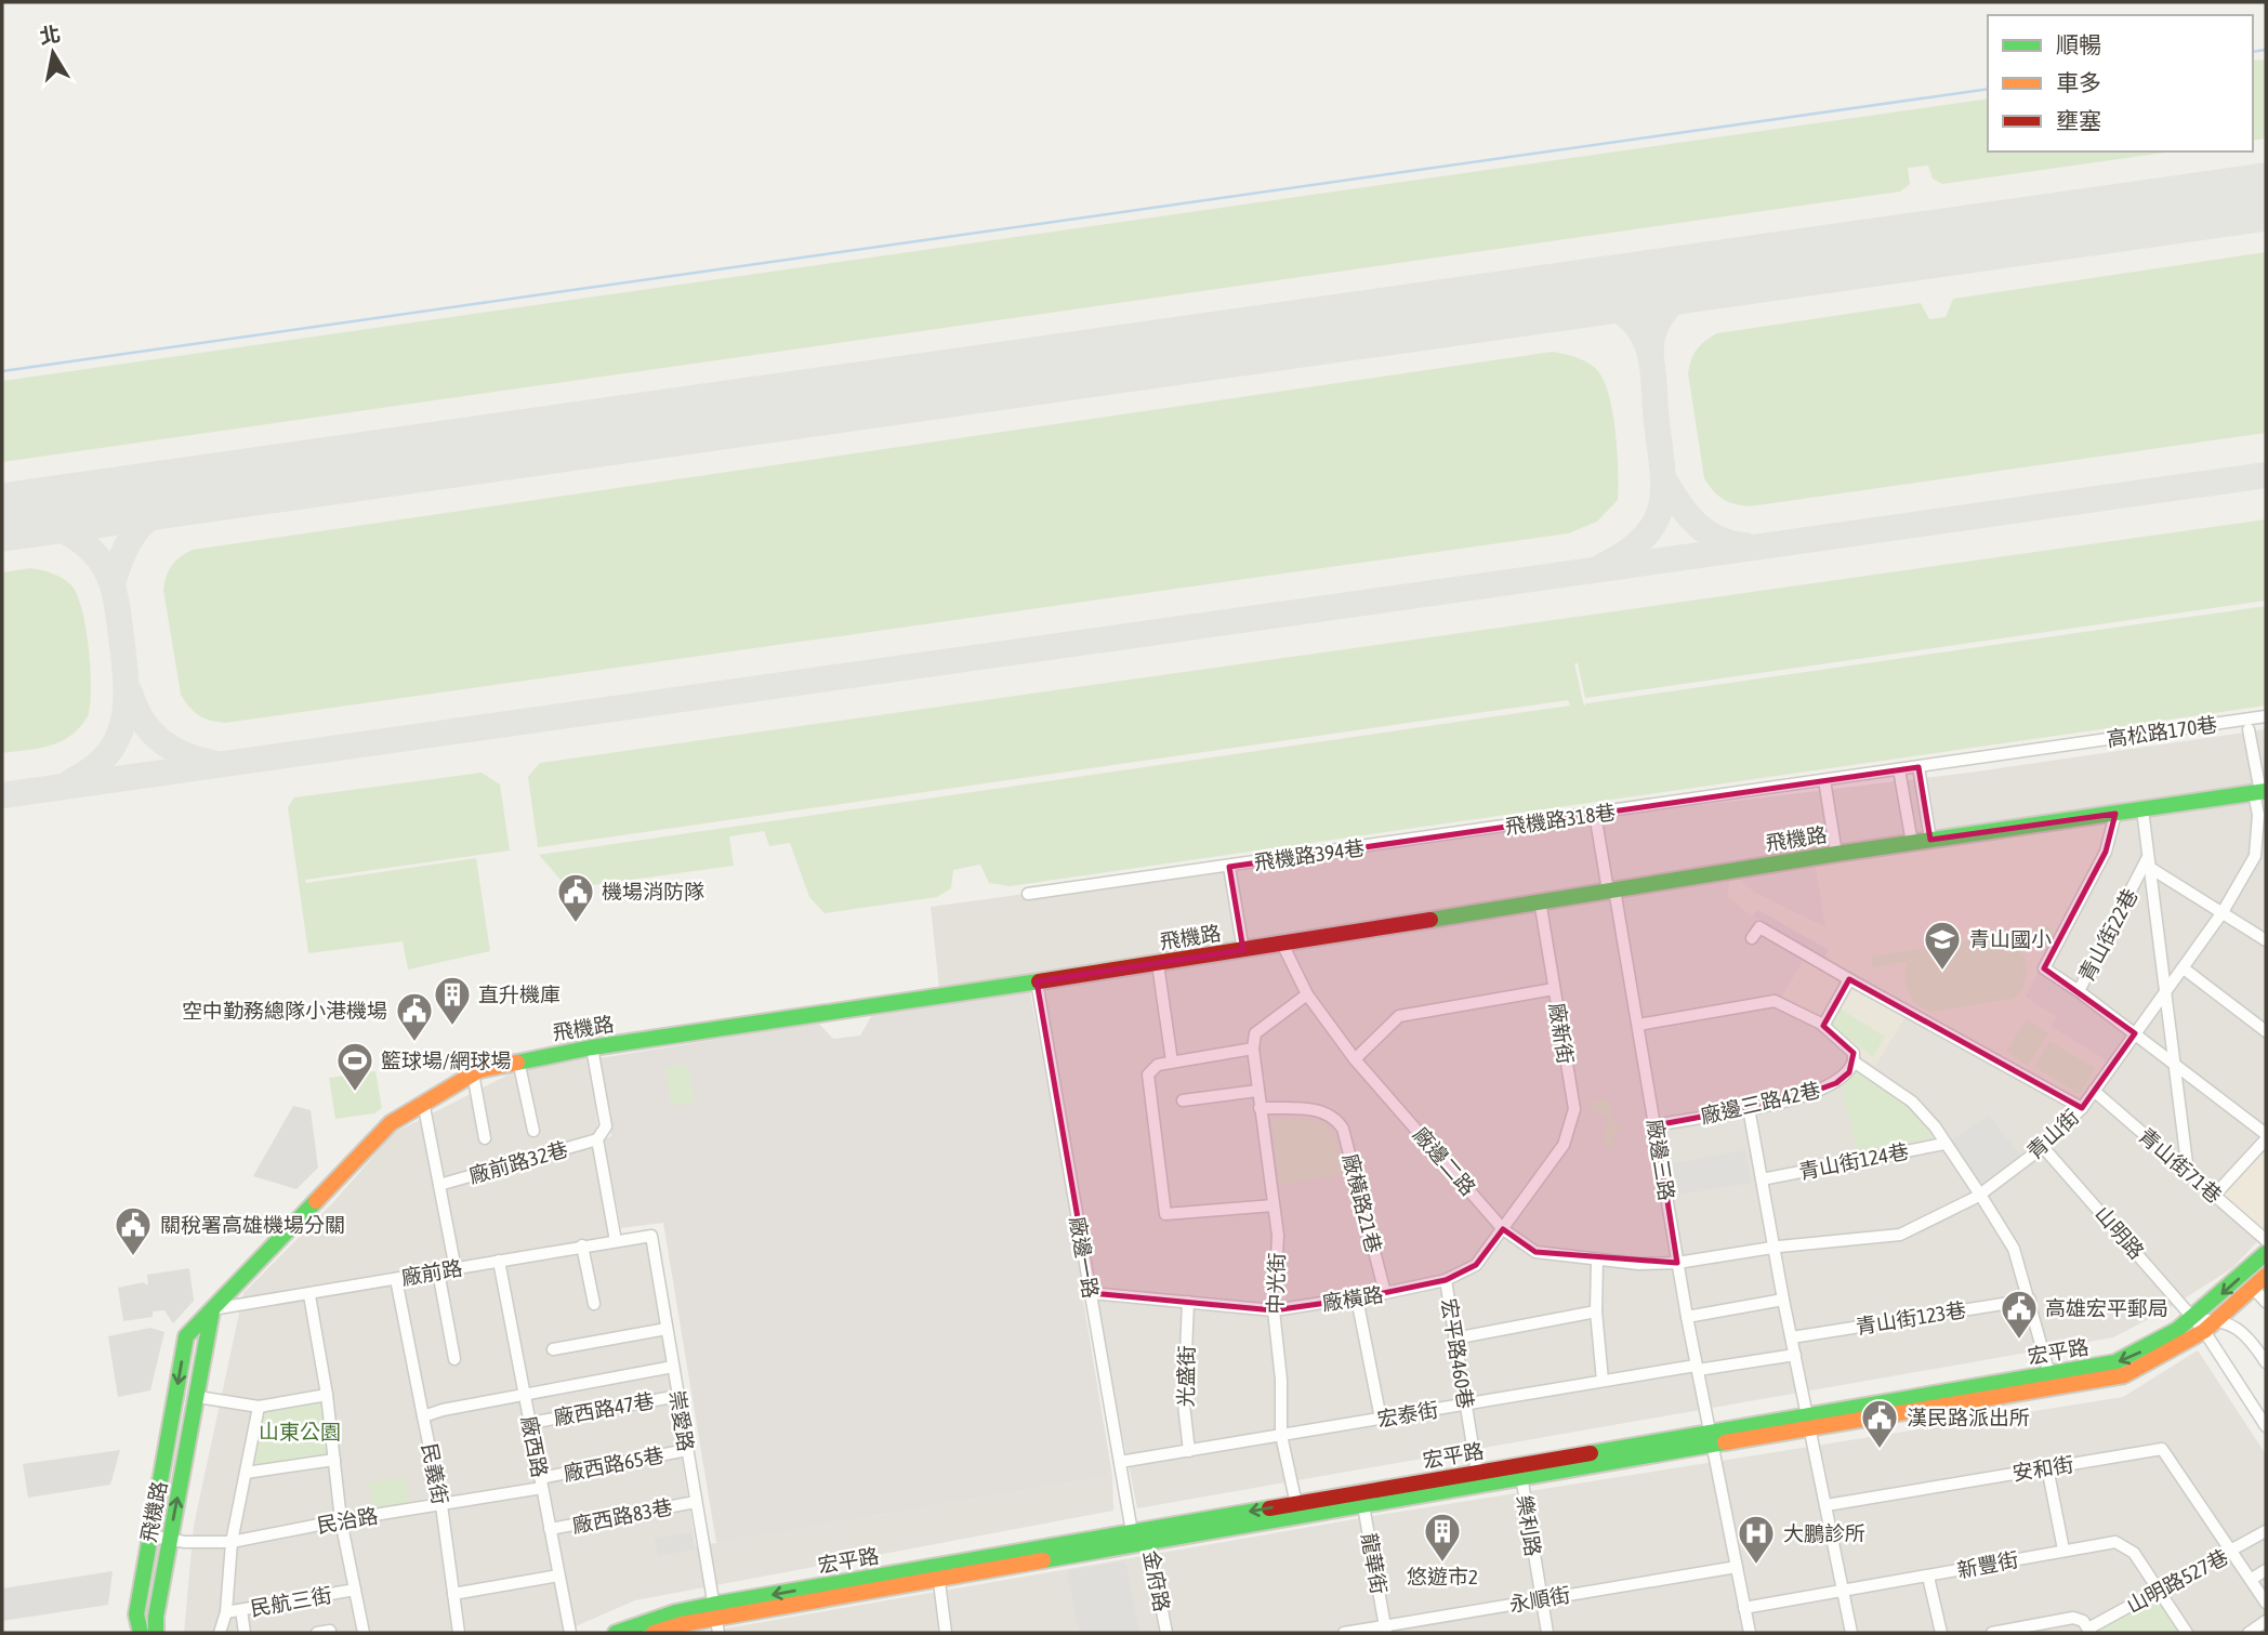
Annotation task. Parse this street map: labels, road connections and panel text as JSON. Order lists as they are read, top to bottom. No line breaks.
{"streets":{"street":["高松路170巷","飛機路318巷","飛機路","飛機路394巷","青山街22巷","廠新街","廠邊三路42巷","青山街","廠邊三路","廠邊二路","青山街124巷","廠前路32巷","青山街71巷","廠橫路21巷","山明路","廠邊一路","廠前路","中光街","廠橫路","青山街123巷","宏平路","宏平路460巷","光盛街","廠西路47巷","宏泰街","崇愛路","廠西路","廠西路65巷","安和街","民義街","廠西路83巷","民治路","樂利路","龍華街","新豐街","金府路","山明路527巷","永順街","民航三街"]},"crossings":[["高松路170巷","飛機路318巷"],["飛機路318巷","飛機路394巷"],["飛機路318巷","廠邊三路"],["飛機路","青山街"],["飛機路","廠邊三路"],["飛機路","廠邊二路"],["飛機路","廠前路32巷"],["飛機路","廠邊一路"],["飛機路","廠前路"],["飛機路","民治路"],["青山街22巷","青山街"],["廠新街","廠邊二路"],["廠新街","廠橫路"],["廠邊三路42巷","廠邊三路"],["青山街","廠邊三路"],["青山街","廠邊二路"],["青山街","青山街71巷"],["青山街","山明路"],["廠邊三路","廠邊二路"],["廠邊三路","宏平路"],["廠邊三路","宏泰街"],["廠邊三路","新豐街"],["廠邊三路","永順街"],["廠邊二路","廠橫路"],["廠前路32巷","廠前路"],["廠橫路21巷","中光街"],["廠橫路21巷","廠橫路"],["山明路","宏平路"],["廠邊一路","廠橫路"],["廠邊一路","宏平路"],["廠邊一路","宏泰街"],["廠邊一路","金府路"],["廠前路","崇愛路"],["廠前路","廠西路"],["中光街","廠橫路"],["中光街","宏平路"],["中光街","宏泰街"],["廠橫路","宏平路460巷"],["廠橫路","光盛街"],["宏平路","宏平路460巷"],["宏平路","崇愛路"],["宏平路","樂利路"],["宏平路","龍華街"],["宏平路","金府路"],["宏平路460巷","宏泰街"],["光盛街","宏泰街"],["廠西路47巷","崇愛路"],["廠西路47巷","廠西路"],["崇愛路","廠西路65巷"],["崇愛路","民義街"],["崇愛路","廠西路83巷"],["廠西路","廠西路65巷"],["廠西路","民義街"],["廠西路","廠西路83巷"],["廠西路","民治路"],["廠西路65巷","民治路"],["安和街","山明路527巷"],["民義街","民治路"],["樂利路","永順街"],["龍華街","永順街"],["新豐街","山明路527巷"]],"parks":["山東公園"],"places":{"public building":["機場消防隊","空中勤務總隊小港機場","關稅署高雄機場分關","高雄宏平郵局","漢民路派出所"],"school or university":["青山國小"],"building":["直升機庫","悠遊市2"],"sports":["籃球場/網球場"],"hospital":["大鵬診所"]},"legend":["順暢","車多","壅塞"],"north":"top"}
